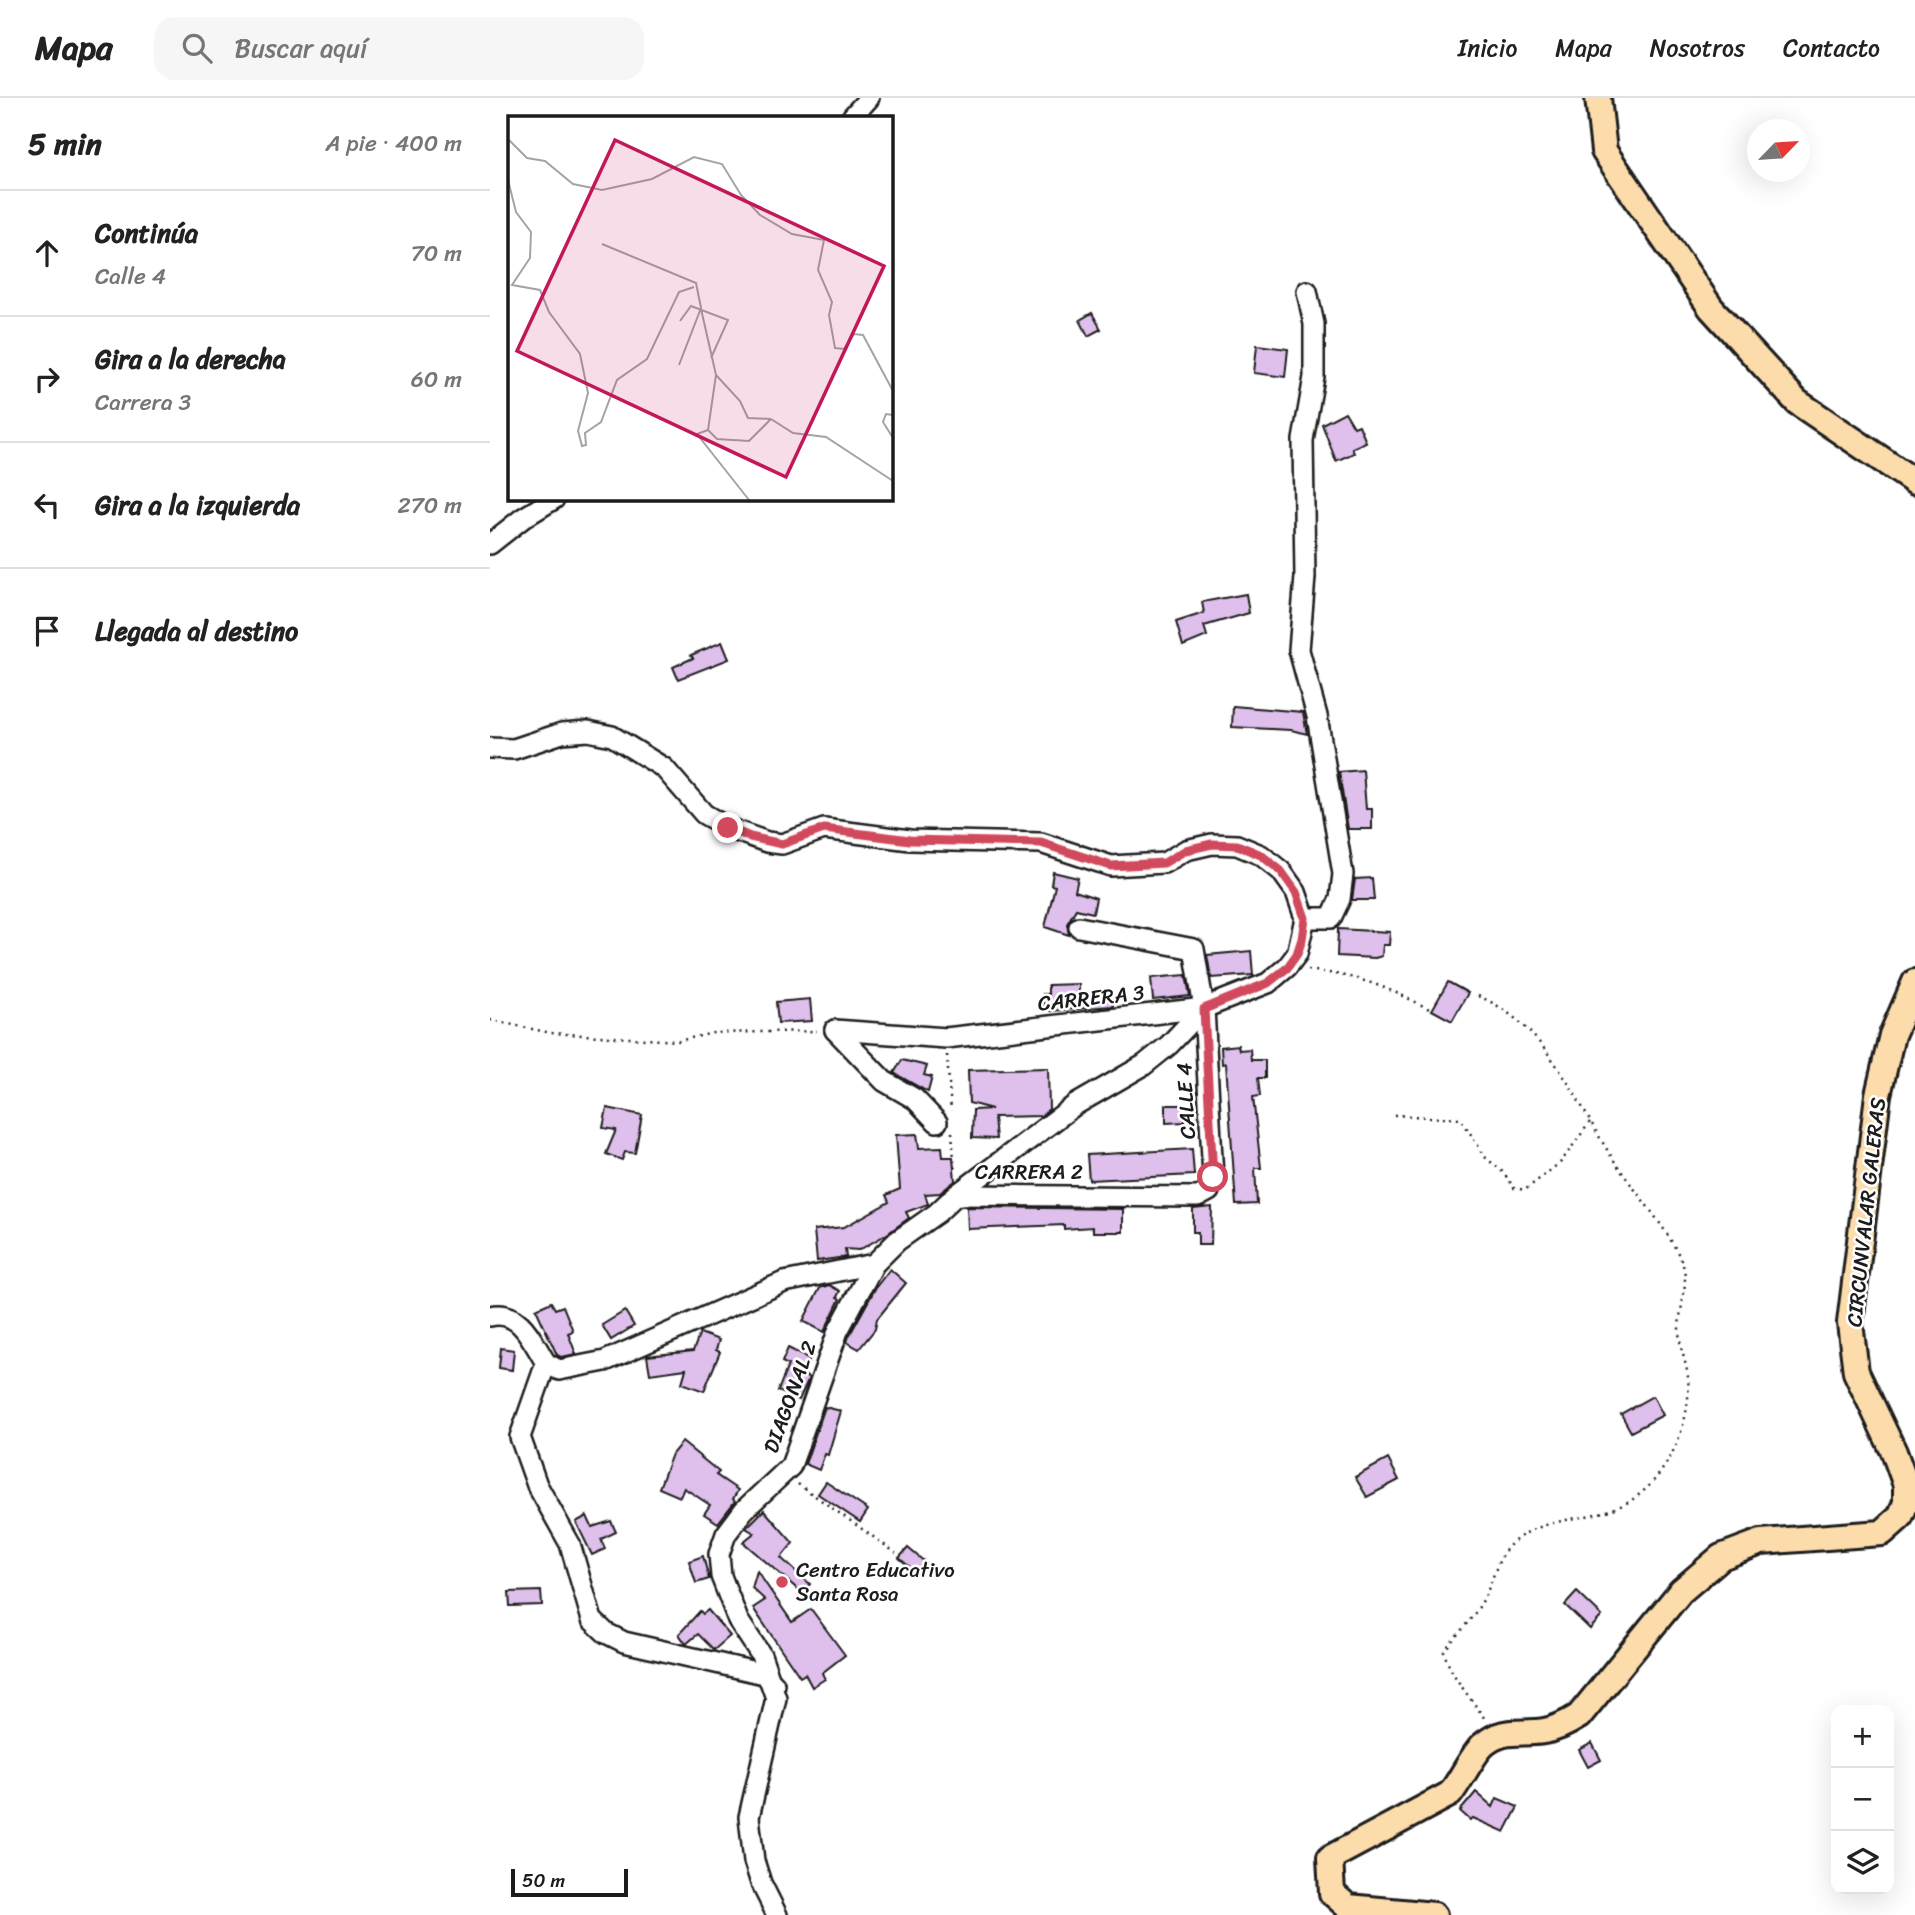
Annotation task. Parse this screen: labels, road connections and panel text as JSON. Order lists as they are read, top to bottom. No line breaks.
{"streets":{"main road":["CIRCUNVALAR GALERAS"],"street":["CARRERA 3","CALLE 4","CARRERA 2","DIAGONAL 2"]},"crossings":[["CARRERA 3","CALLE 4"],["CALLE 4","CARRERA 2"],["CARRERA 2","DIAGONAL 2"]],"places":["Centro Educativo Santa Rosa"],"scale_bar":"50 m","north":"top right","page":{"header":"Mapa","search":"Buscar aquí","nav":["Inicio","Mapa","Nosotros","Contacto"],"heading":["5 min","A pie · 400 m"],"list":[["Continúa","Calle 4","70 m"],["Gira a la derecha","Carrera 3","60 m"],["Gira a la izquierda","270 m"],"Llegada al destino"],"map_buttons":["+","−"],"scale":"50 m"}}
